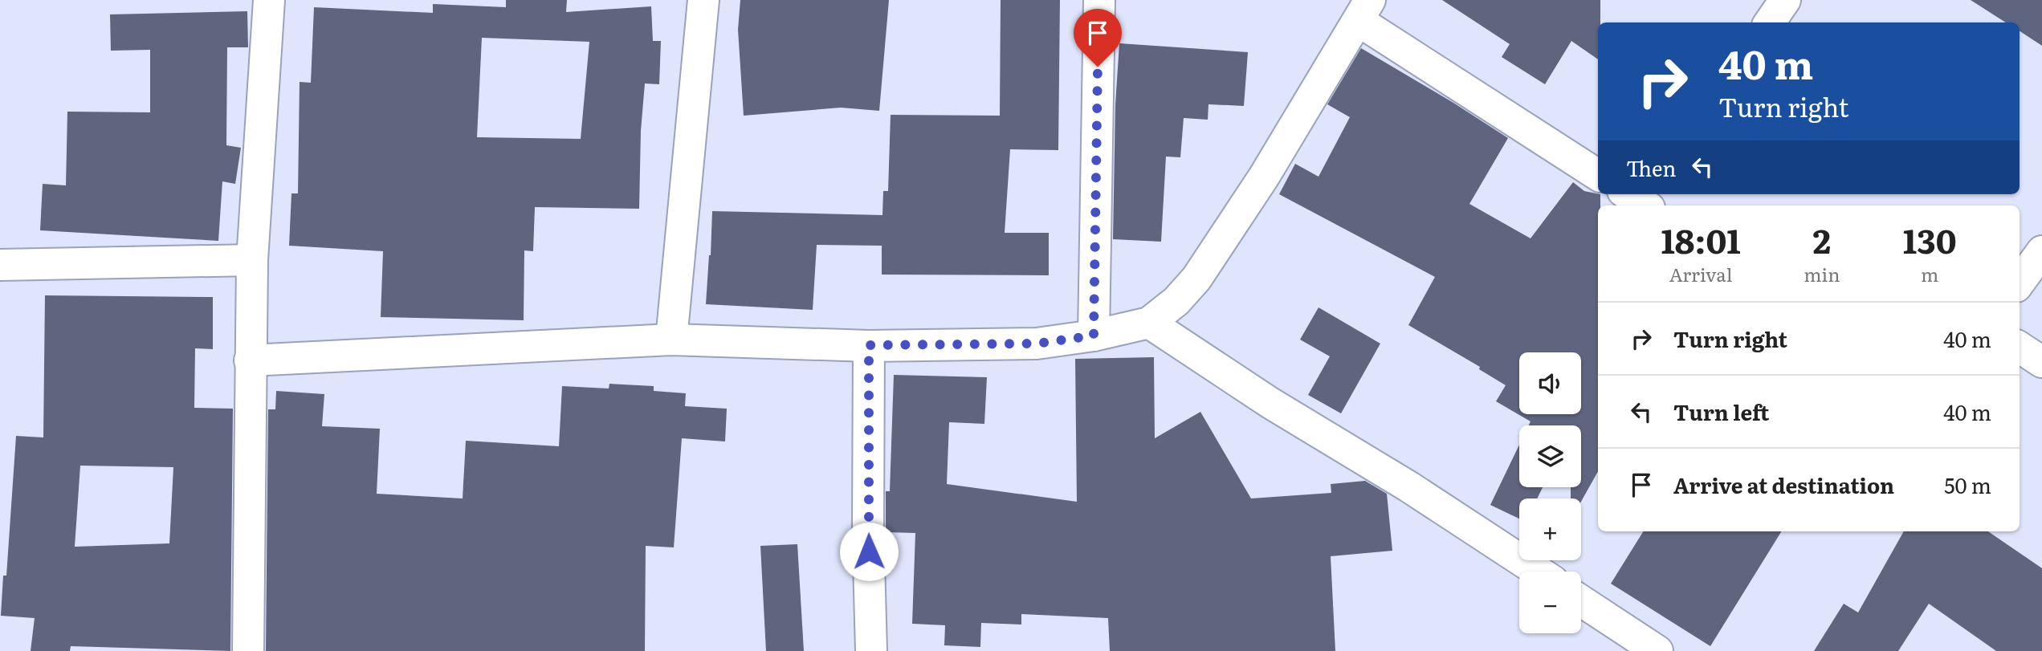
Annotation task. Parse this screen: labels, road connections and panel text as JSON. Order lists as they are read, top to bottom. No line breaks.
{"page":{"turn":["40 m","Turn right"],"then":"Then","eta":["18:01","Arrival","2","min","130","m"],"list":[{"name":"Turn right","value":"40 m"},{"name":"Turn left","value":"40 m"},{"name":"Arrive at destination","value":"50 m"}],"map_buttons":["+","−"]}}
